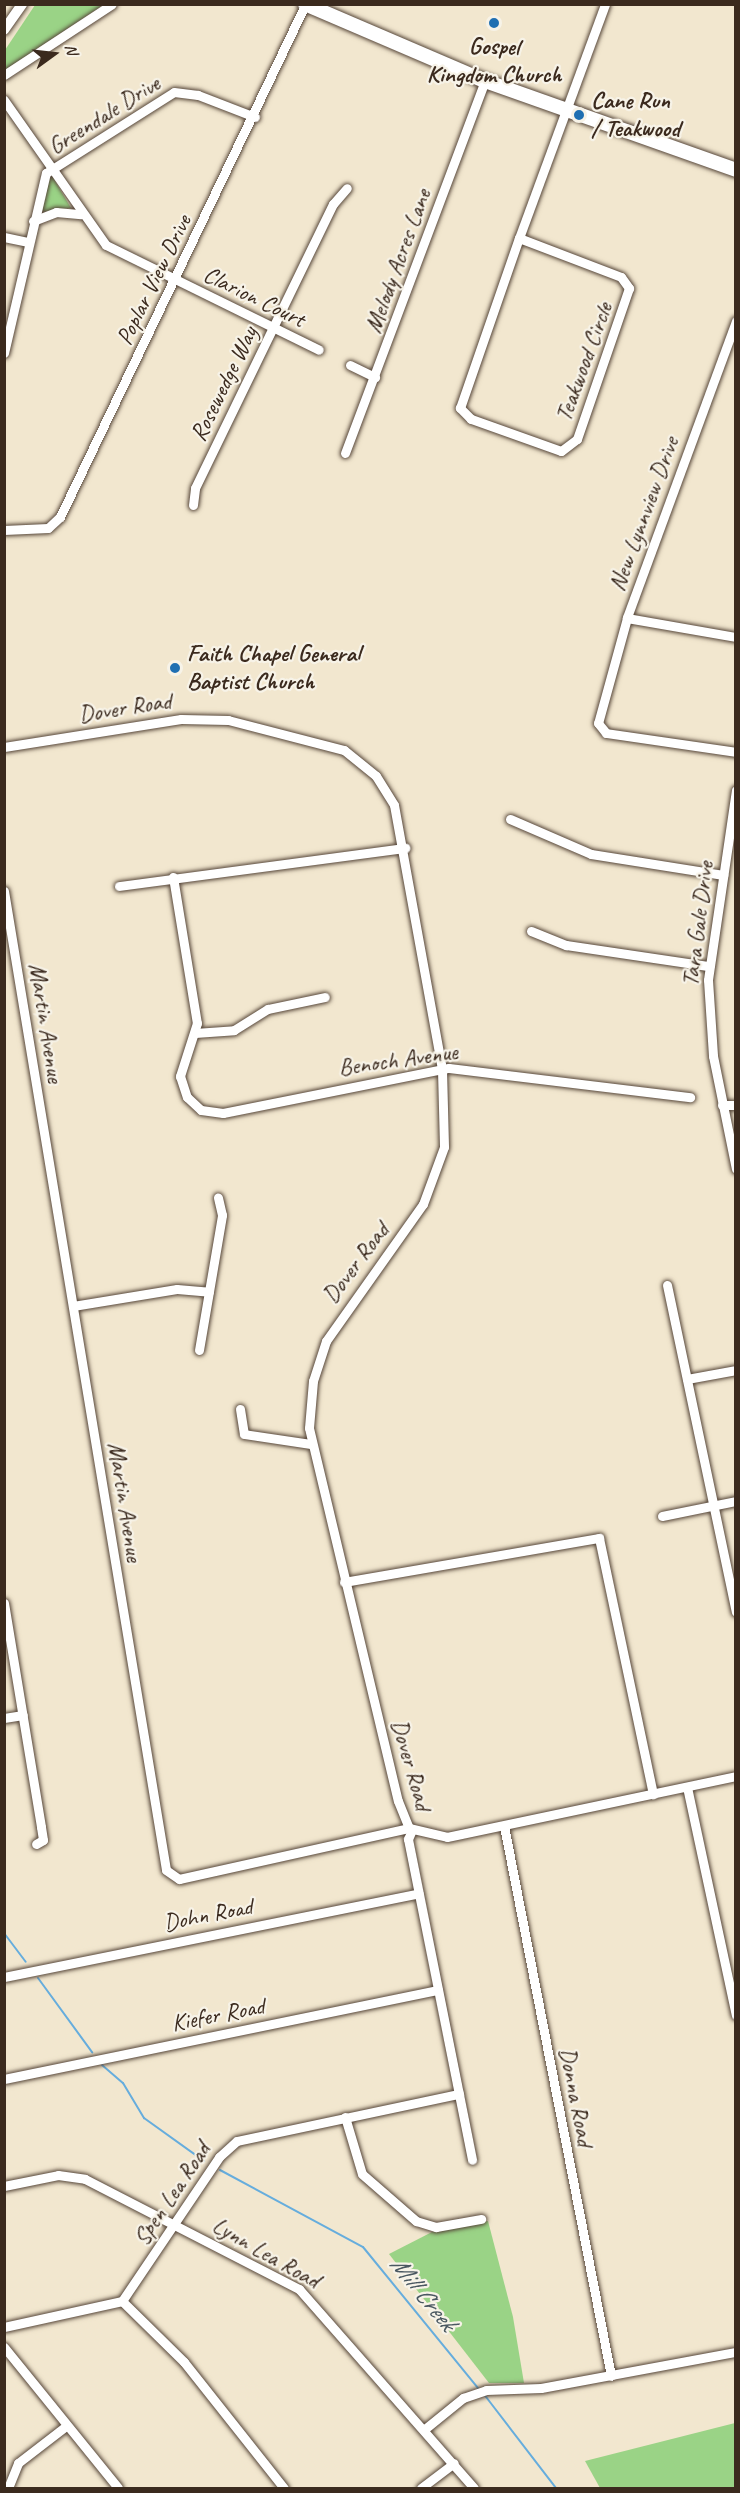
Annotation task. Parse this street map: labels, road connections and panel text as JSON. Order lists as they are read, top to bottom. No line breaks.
{"streets":{"street":["Greendale Drive","Melody Acres Lane","Poplar View Drive","Clarion Court","Teakwood Circle","Rosewedge Way","New Lynnview Drive","Dover Road","Tara Gale Drive","Martin Avenue","Benoch Avenue","Dohn Road","Kiefer Road","Donna Road","Spen Lea Road","Lynn Lea Road"]},"crossings":[["Greendale Drive","Poplar View Drive"],["Greendale Drive","Clarion Court"],["Poplar View Drive","Clarion Court"],["Clarion Court","Rosewedge Way"],["Dover Road","Martin Avenue"],["Dover Road","Benoch Avenue"],["Dover Road","Donna Road"],["Spen Lea Road","Lynn Lea Road"]],"water":["Mill Creek"],"places":["Gospel Kingdom Church","Cane Run / Teakwood","Faith Chapel General Baptist Church"],"north":"right"}
